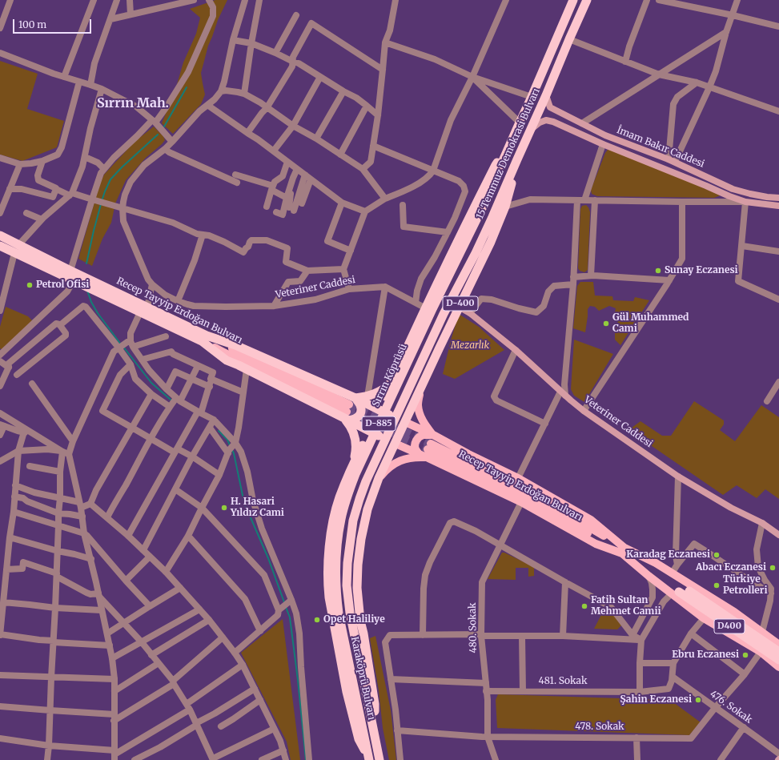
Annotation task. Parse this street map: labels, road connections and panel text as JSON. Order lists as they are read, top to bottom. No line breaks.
{"streets":{"highway":["15 Temmuz Demokrasi Bulvarı","D-400","Recep Tayyip Erdoğan Bulvarı","Sırrın Köprüsü","D-885","D400","Karaköprü Bulvarı"],"main road":["İmam Bakır Caddesi","Veteriner Caddesi"],"street":["480. Sokak","481. Sokak","476. Sokak","478. Sokak"]},"crossings":[["İmam Bakır Caddesi","15 Temmuz Demokrasi Bulvarı"],["15 Temmuz Demokrasi Bulvarı","D-400"],["15 Temmuz Demokrasi Bulvarı","Sırrın Köprüsü"],["15 Temmuz Demokrasi Bulvarı","Karaköprü Bulvarı"],["Veteriner Caddesi","D-400"],["D-400","Sırrın Köprüsü"],["Sırrın Köprüsü","Karaköprü Bulvarı"],["480. Sokak","481. Sokak"],["480. Sokak","478. Sokak"],["481. Sokak","476. Sokak"],["476. Sokak","478. Sokak"]],"districts":["Sırrın Mah."],"parks":["Mezarlık"],"places":["Sunay Eczanesi","Petrol Ofisi","Gül Muhammed Cami","H. Hasari Yıldız Cami","Karadag Eczanesi","Abacı Eczanesi","Türkiye Petrolleri","Fatih Sultan Mehmet Camii","Opet Haliliye","Ebru Eczanesi","Şahin Eczanesi"],"scale_bar":"100 m"}
